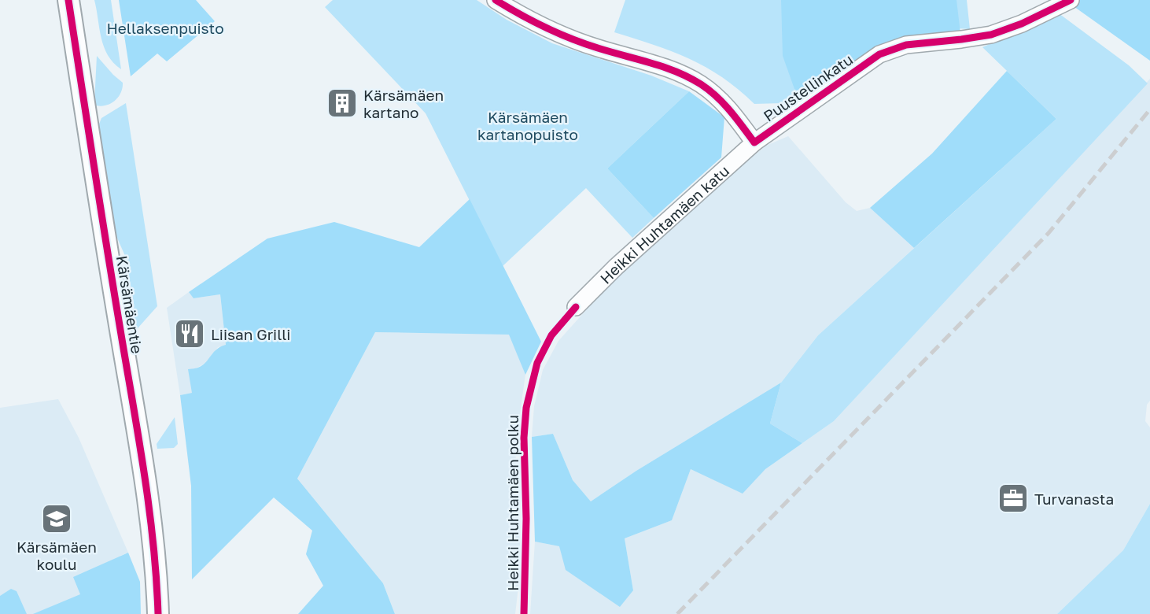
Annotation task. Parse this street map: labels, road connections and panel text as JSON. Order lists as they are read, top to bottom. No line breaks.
{"streets":{"street":["Puustellinkatu","Heikki Huhtamäen katu","Kärsämäentie"],"cycle path":["Heikki Huhtamäen polku"]},"crossings":[["Puustellinkatu","Heikki Huhtamäen katu"]],"parks":["Hellaksenpuisto","Kärsämäen kartanopuisto"],"places":{"building":["Kärsämäen kartano"],"restaurant":["Liisan Grilli"],"office":["Turvanasta"],"school or university":["Kärsämäen koulu"]}}
